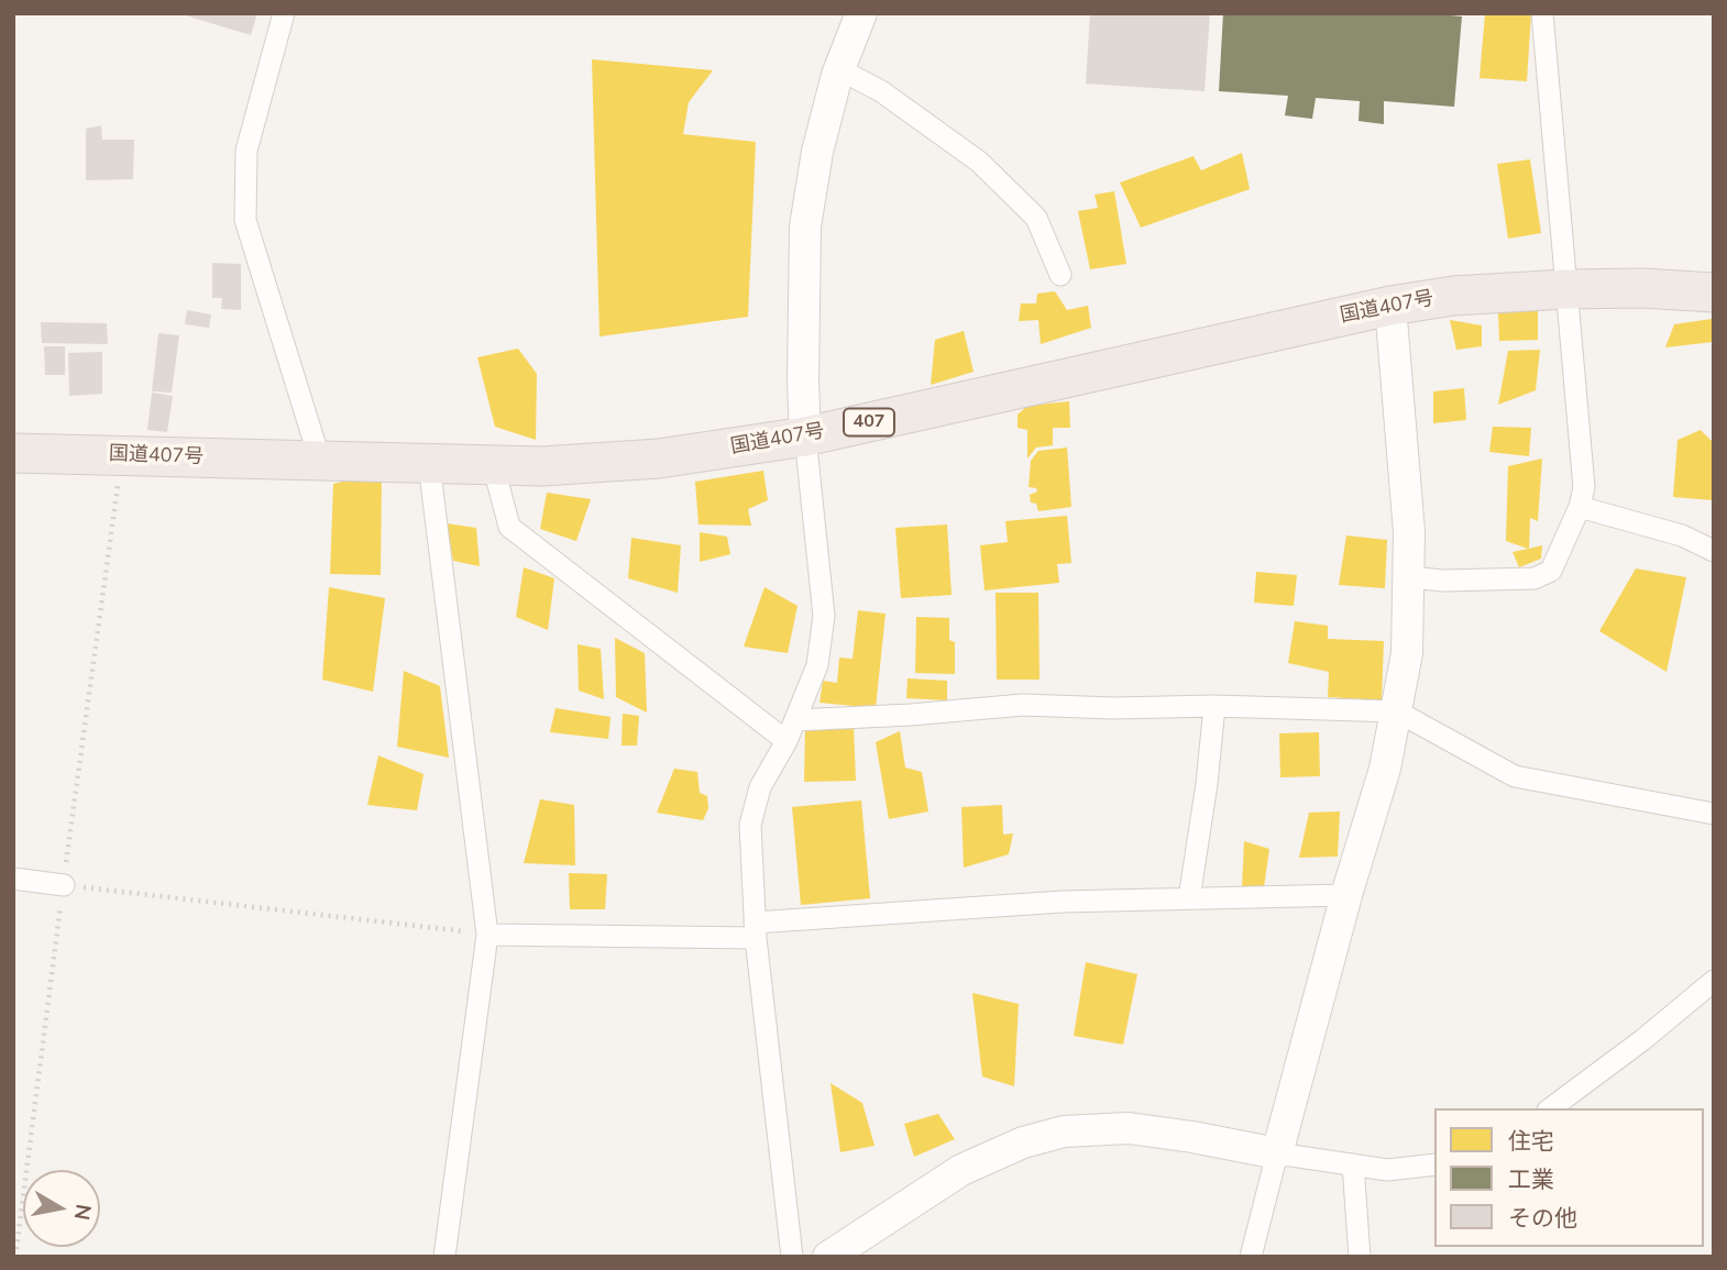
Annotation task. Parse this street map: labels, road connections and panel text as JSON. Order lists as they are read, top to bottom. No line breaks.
{"streets":{"highway":["国道407号","407"]},"legend":["住宅","工業","その他"],"north":"right"}
